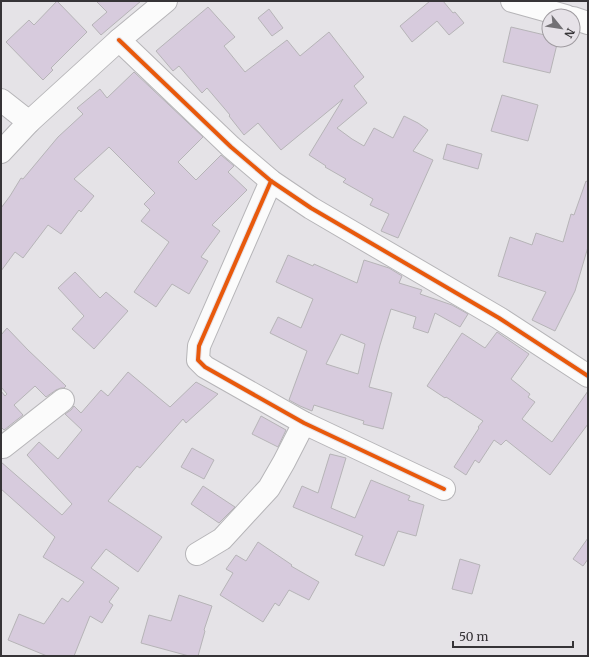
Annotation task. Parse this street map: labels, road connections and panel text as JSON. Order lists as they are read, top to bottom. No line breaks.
{"scale_bar":"50 m","north":"bottom right"}
